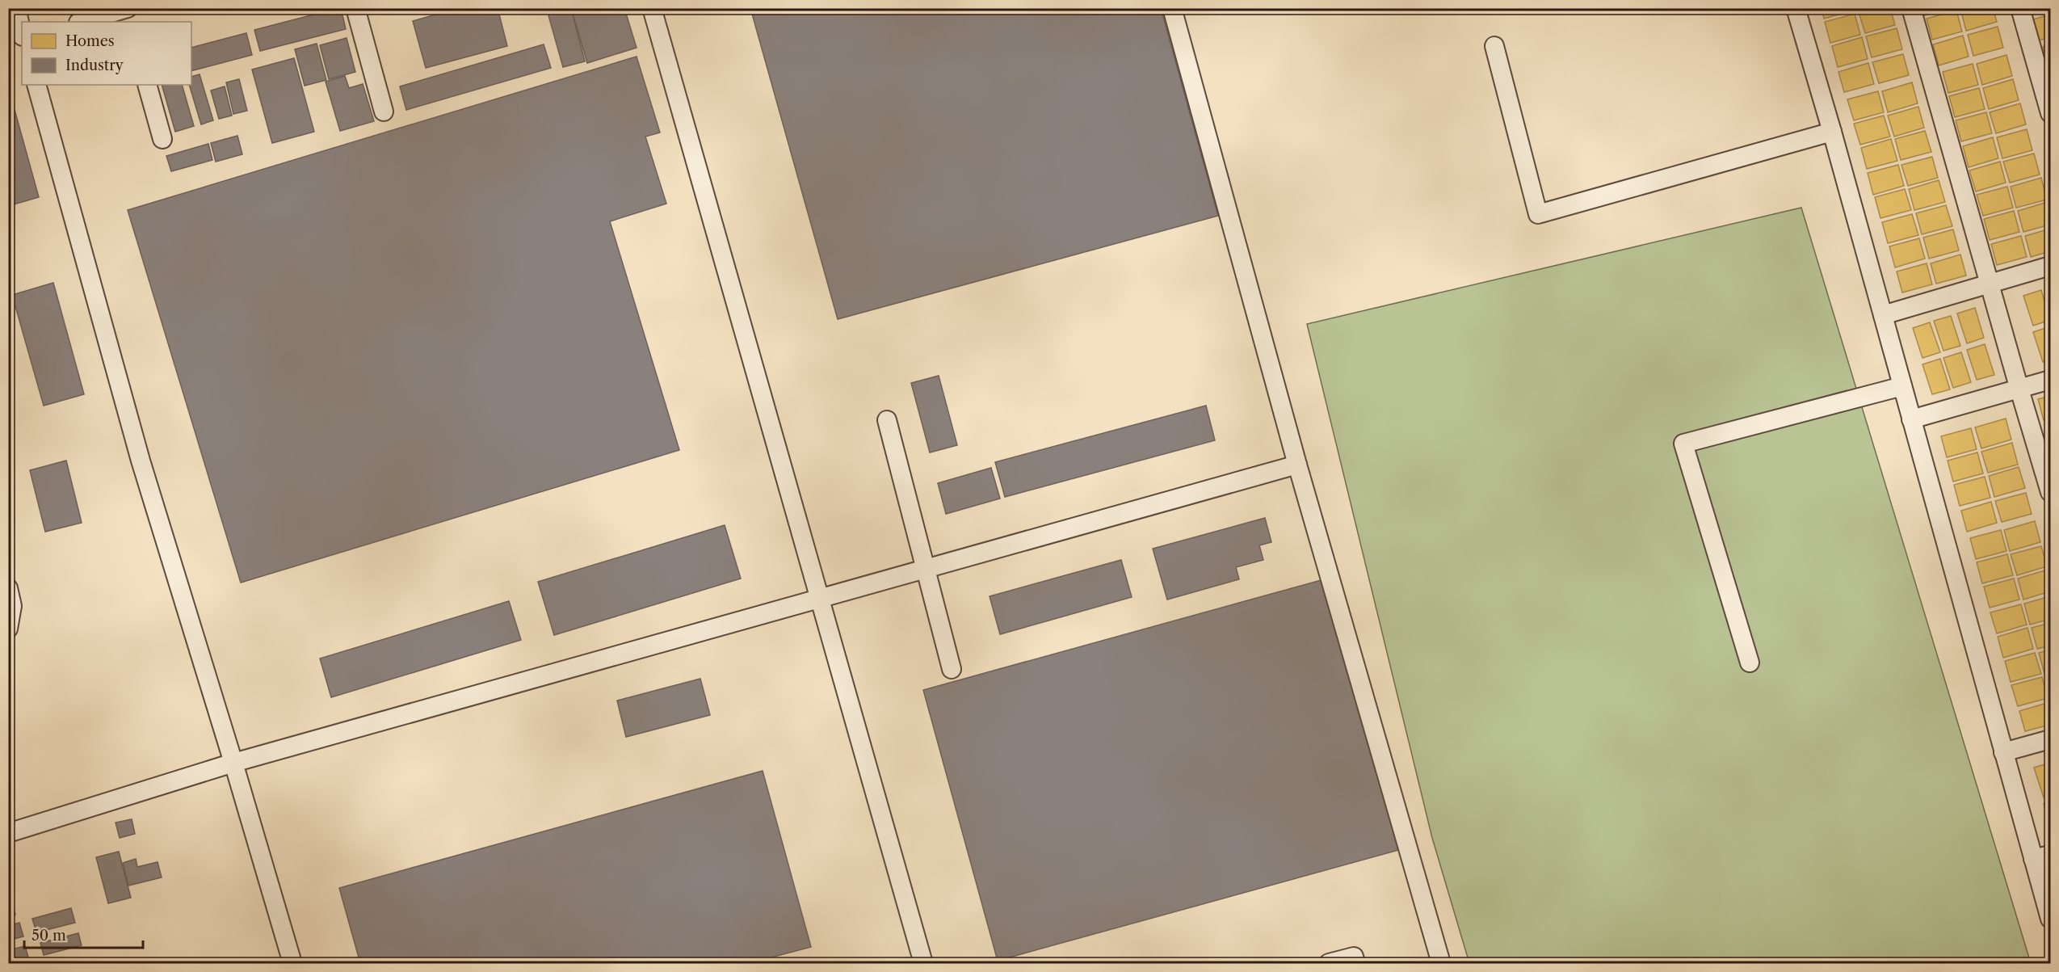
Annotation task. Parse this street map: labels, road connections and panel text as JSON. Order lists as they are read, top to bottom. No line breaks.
{"legend":["Homes","Industry"],"scale_bar":"50 m"}
